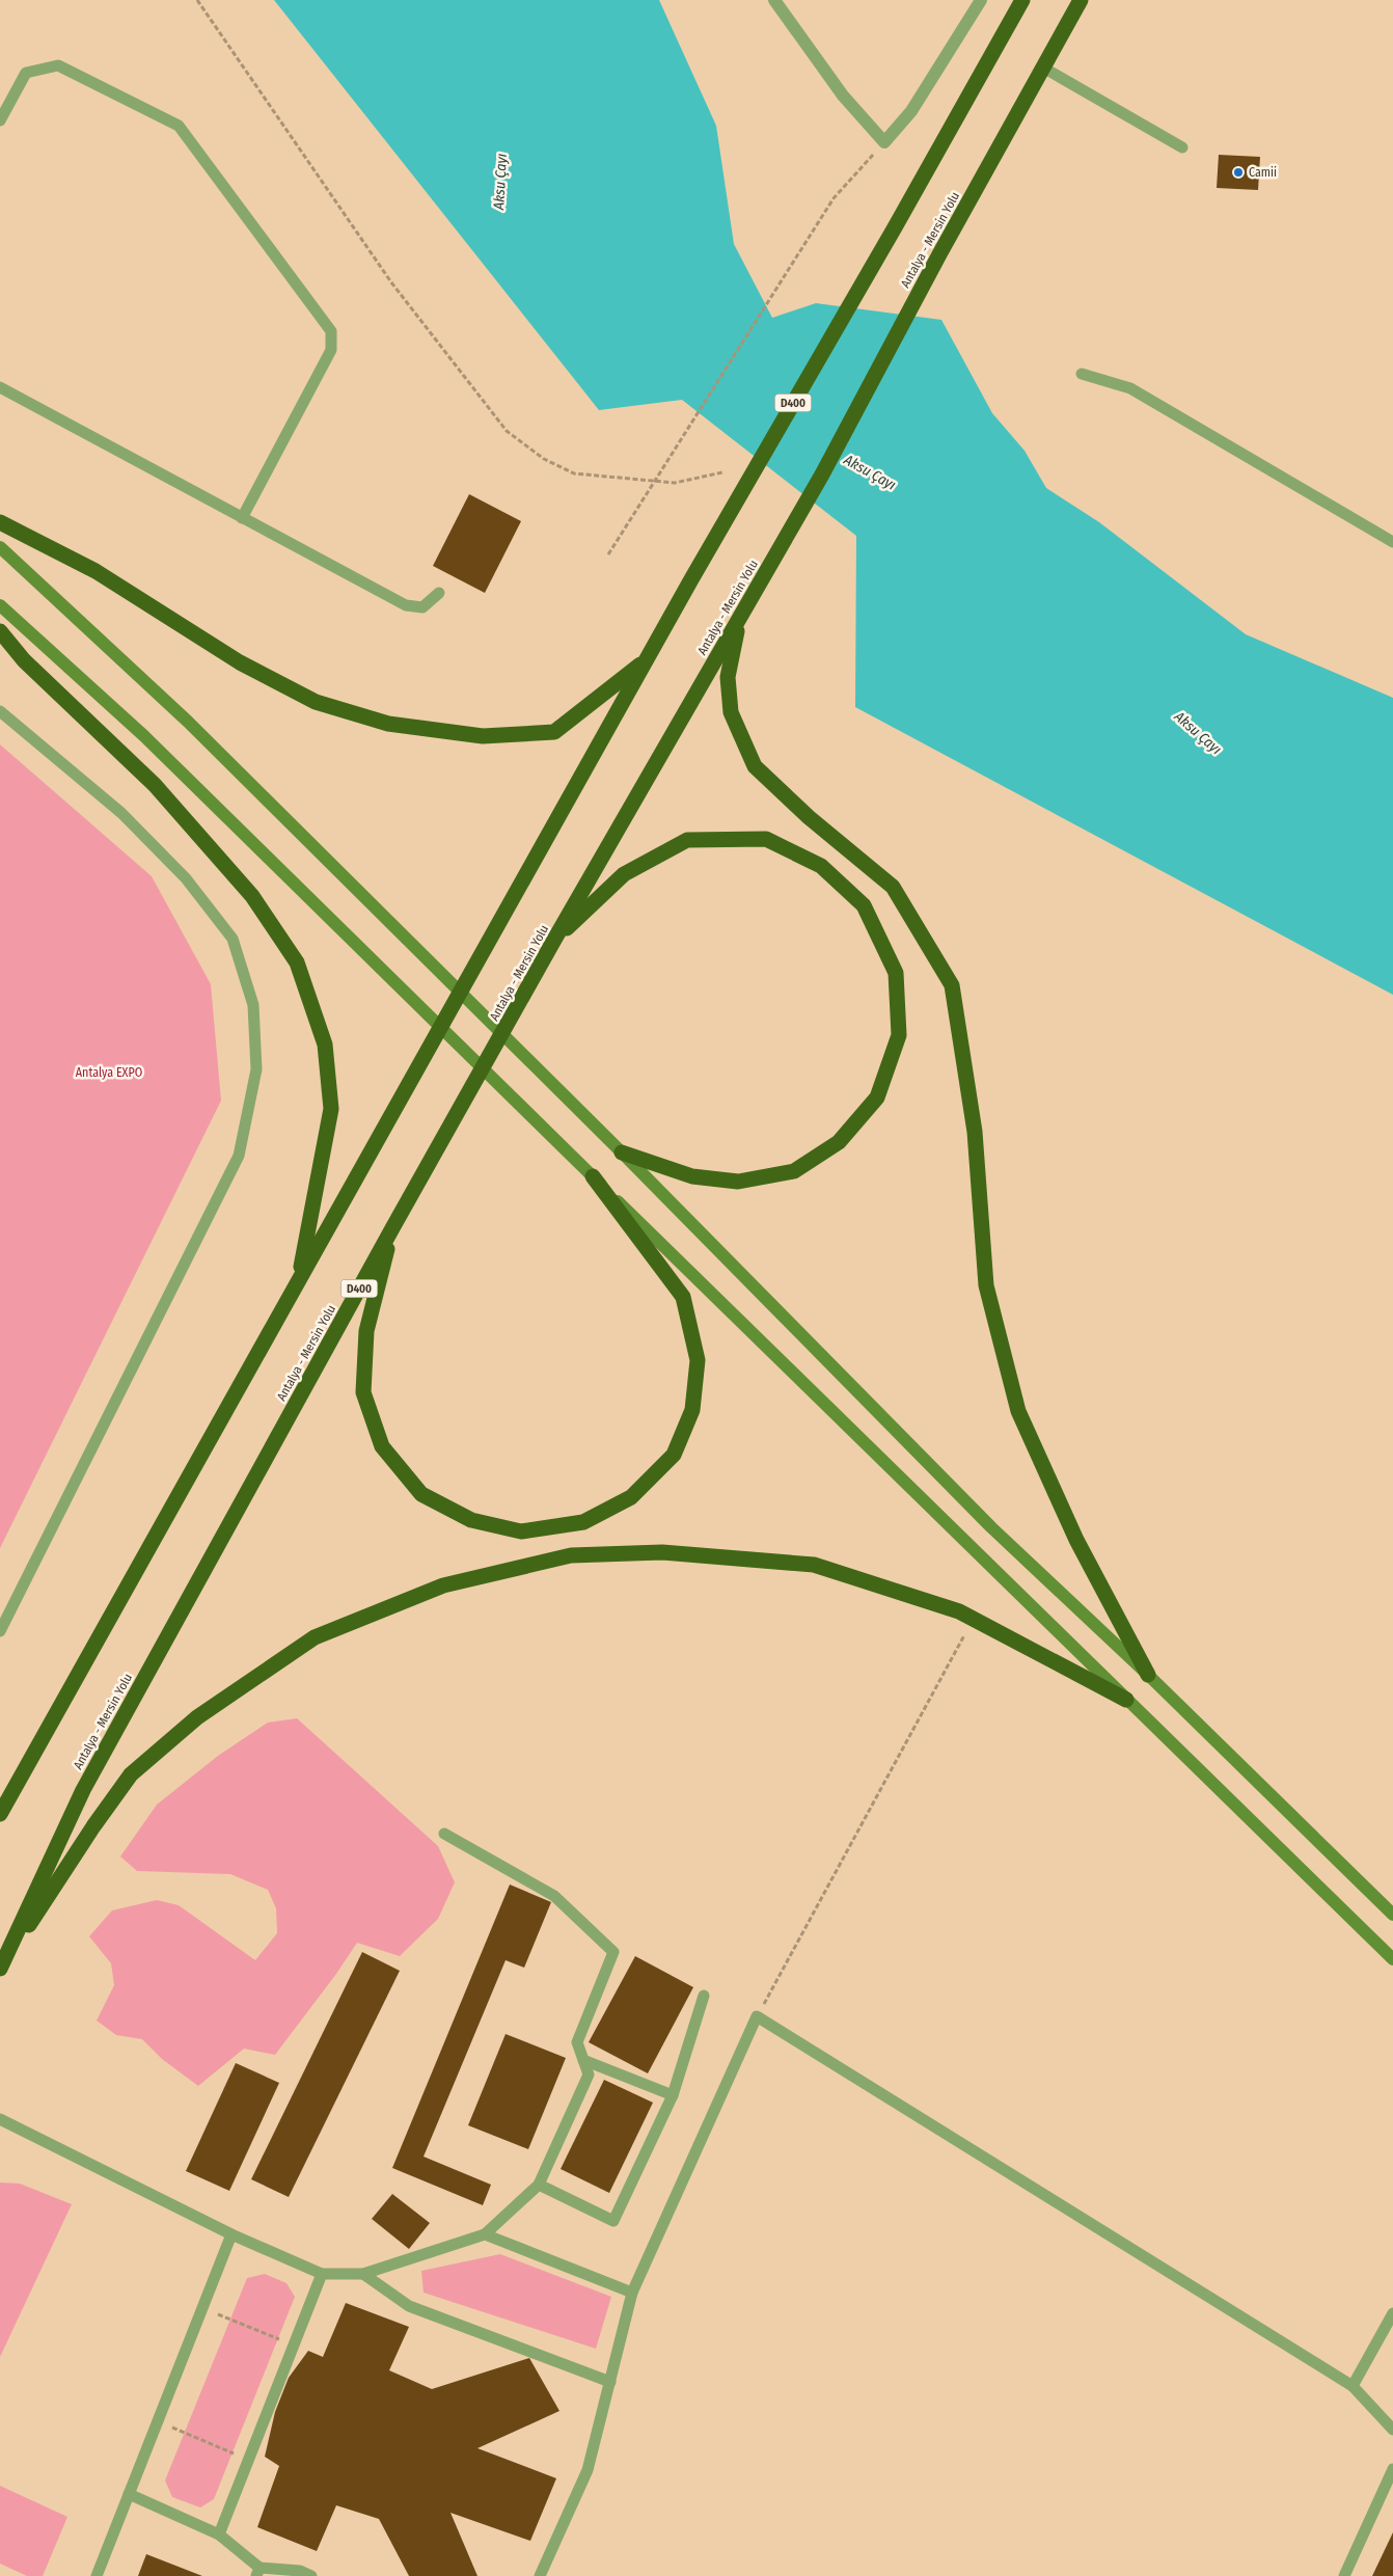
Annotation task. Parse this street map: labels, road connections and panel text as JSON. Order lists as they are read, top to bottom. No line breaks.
{"streets":{"highway":["Antalya - Mersin Yolu","D400"]},"water":["Aksu Çayı"],"parks":["Antalya EXPO"],"places":["Camii"]}
